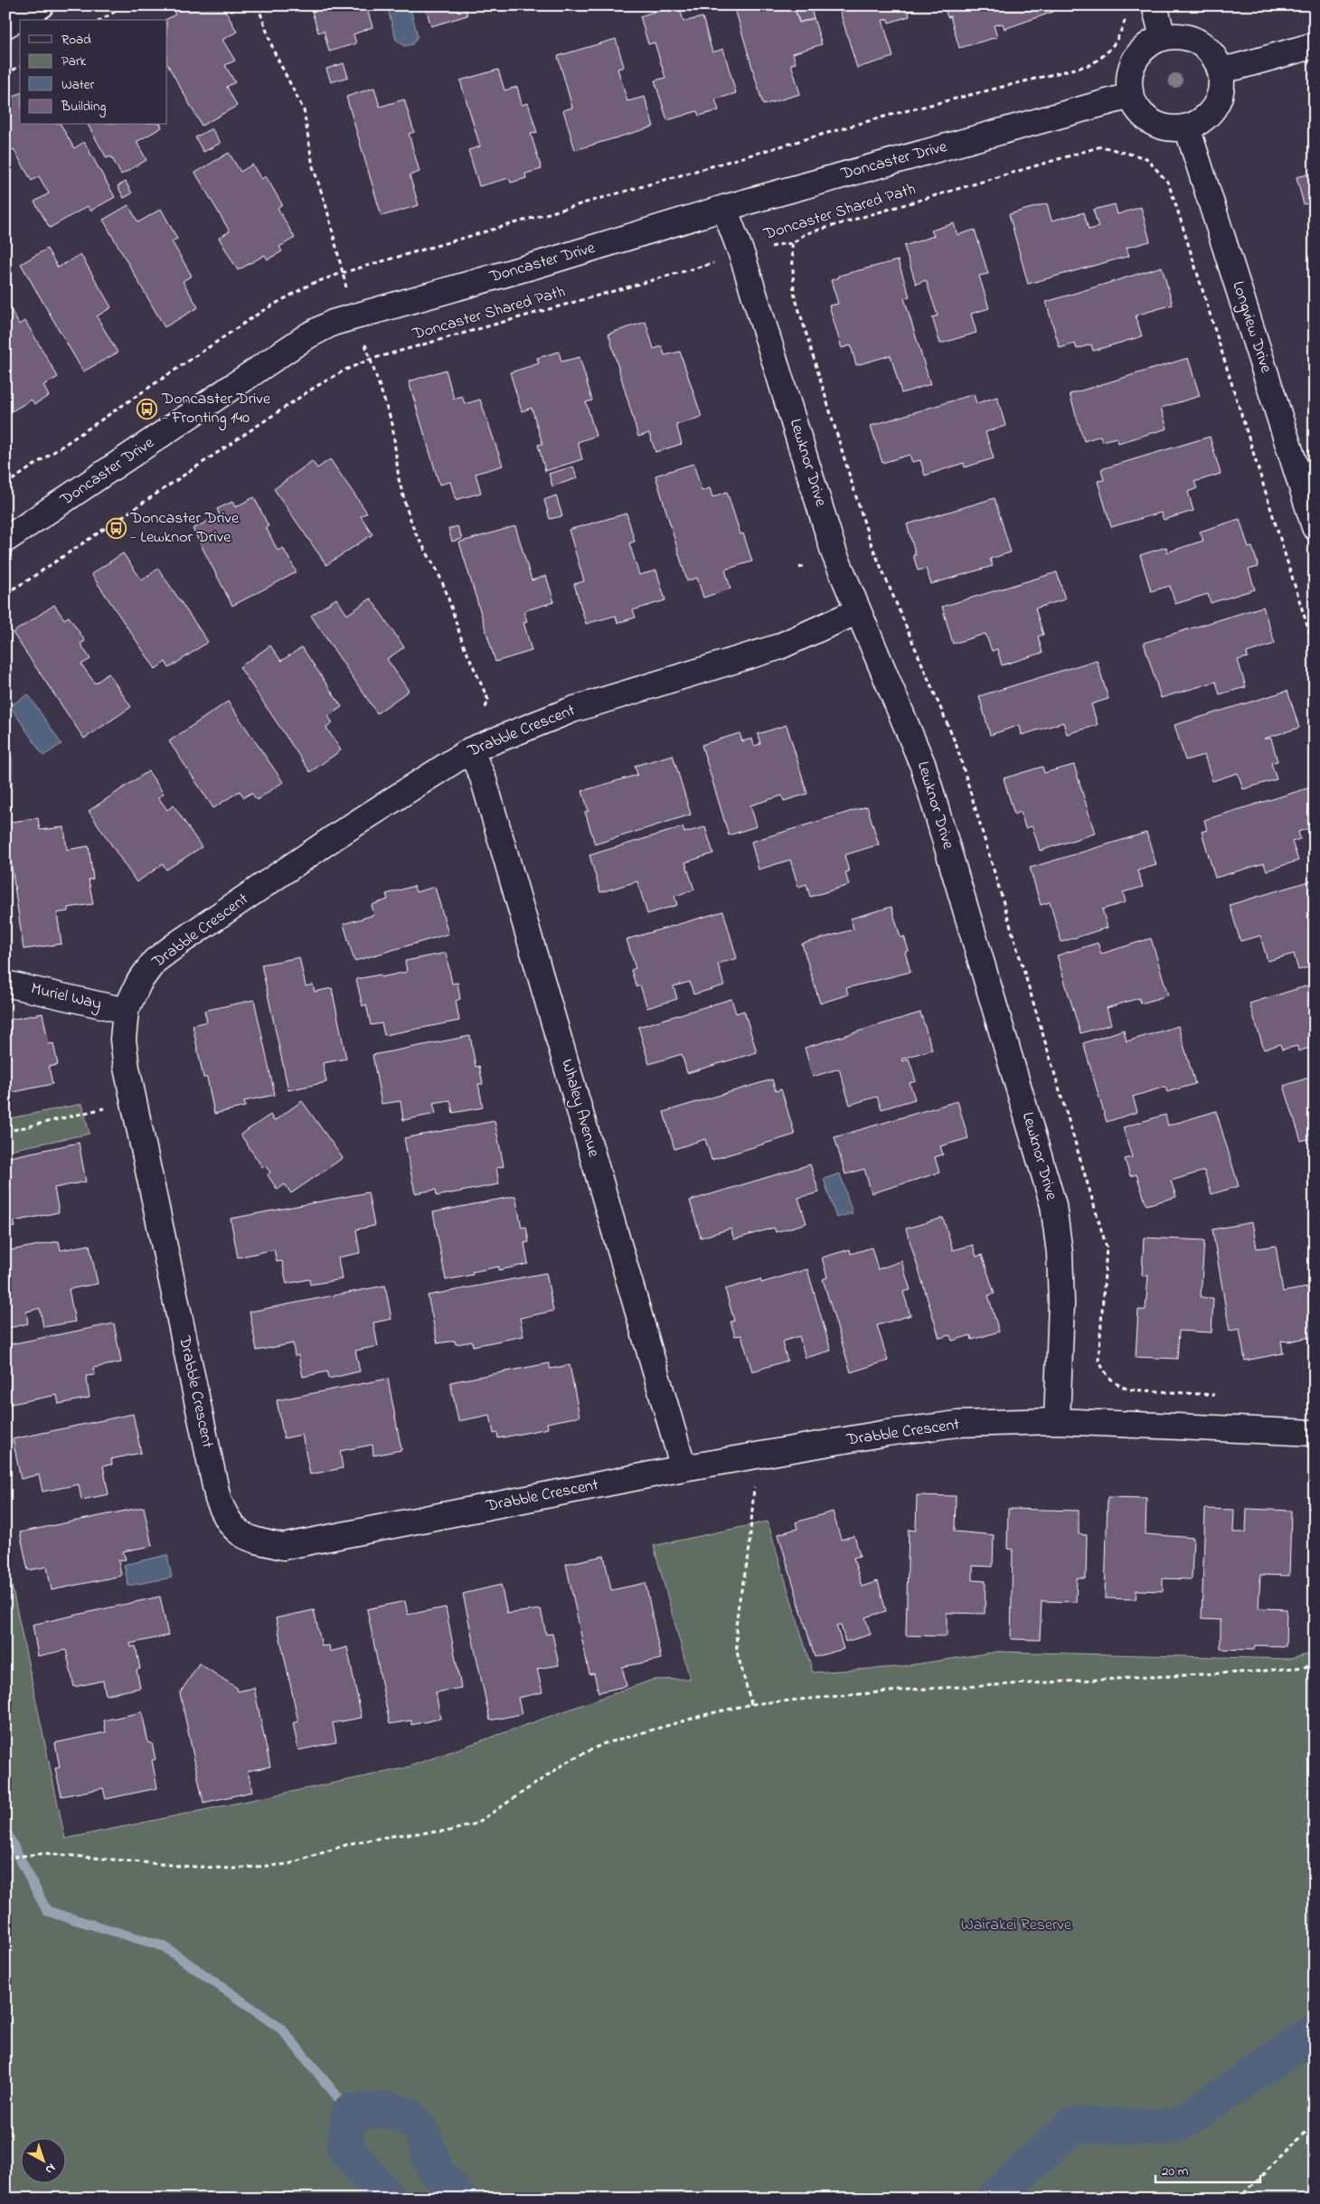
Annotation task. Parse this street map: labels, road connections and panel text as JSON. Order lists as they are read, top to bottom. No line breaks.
{"streets":{"street":["Doncaster Drive","Longview Drive","Lewknor Drive","Drabble Crescent","Muriel Way","Whaley Avenue"],"path":["Doncaster Shared Path"]},"crossings":[["Doncaster Drive","Longview Drive"],["Doncaster Drive","Lewknor Drive"],["Doncaster Shared Path","Lewknor Drive"],["Lewknor Drive","Drabble Crescent"],["Drabble Crescent","Muriel Way"],["Drabble Crescent","Whaley Avenue"]],"parks":["Wairakei Reserve"],"places":{"bus stop":["Doncaster Drive - Fronting 140","Doncaster Drive - Lewknor Drive"]},"legend":["Road","Park","Water","Building"],"scale_bar":"20 m","north":"bottom right"}
